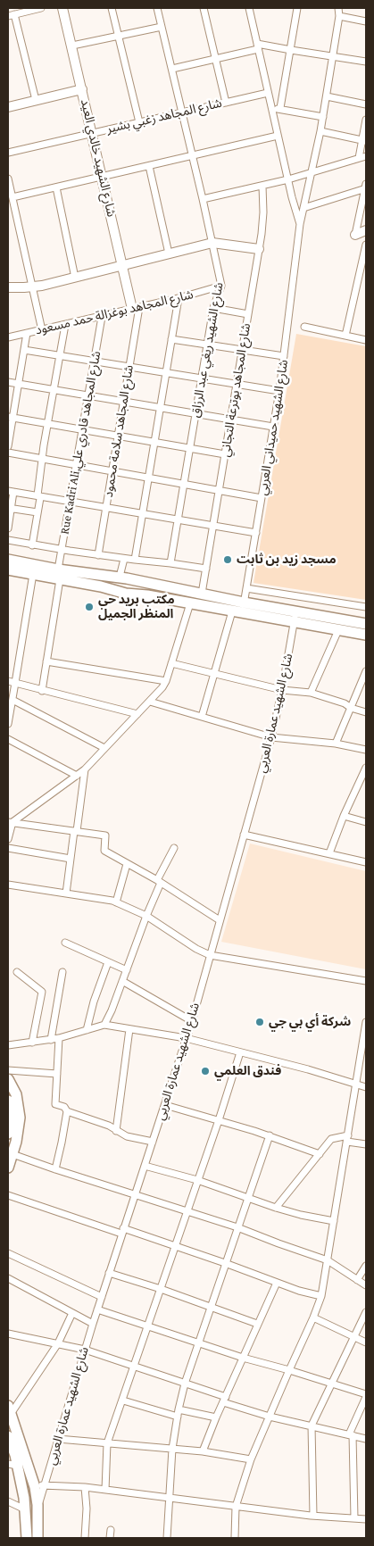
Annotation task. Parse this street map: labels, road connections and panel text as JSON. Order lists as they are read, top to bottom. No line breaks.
{"streets":{"street":["شارع المجاهد زغبي بشير","شارع الشهيد خالدي العيد","شارع المجاهد بوغزالة حمد مسعود","شارع الشهيد ريغي عبد الرزاق","شارع المجاهد بوترعة التجاني","شارع الشهيد حميداني العربي","شارع المجاهد سلامة محمود","Rue Kadri Ali,شارع المجاهد قادري علي","شارع الشهيد عمارة العربي"]},"crossings":[["شارع المجاهد زغبي بشير","شارع الشهيد خالدي العيد"],["شارع المجاهد زغبي بشير","شارع الشهيد ريغي عبد الرزاق"],["شارع الشهيد خالدي العيد","شارع المجاهد بوغزالة حمد مسعود"],["شارع الشهيد خالدي العيد","شارع المجاهد سلامة محمود"],["شارع المجاهد بوغزالة حمد مسعود","شارع الشهيد ريغي عبد الرزاق"],["شارع المجاهد بوغزالة حمد مسعود","شارع المجاهد سلامة محمود"],["شارع المجاهد بوغزالة حمد مسعود","Rue Kadri Ali,شارع المجاهد قادري علي"]],"places":["مسجد زيد بن ثابت","مكتب بريد حي المنظر الجميل","شركة أي بي جي","فندق العلمي"]}
